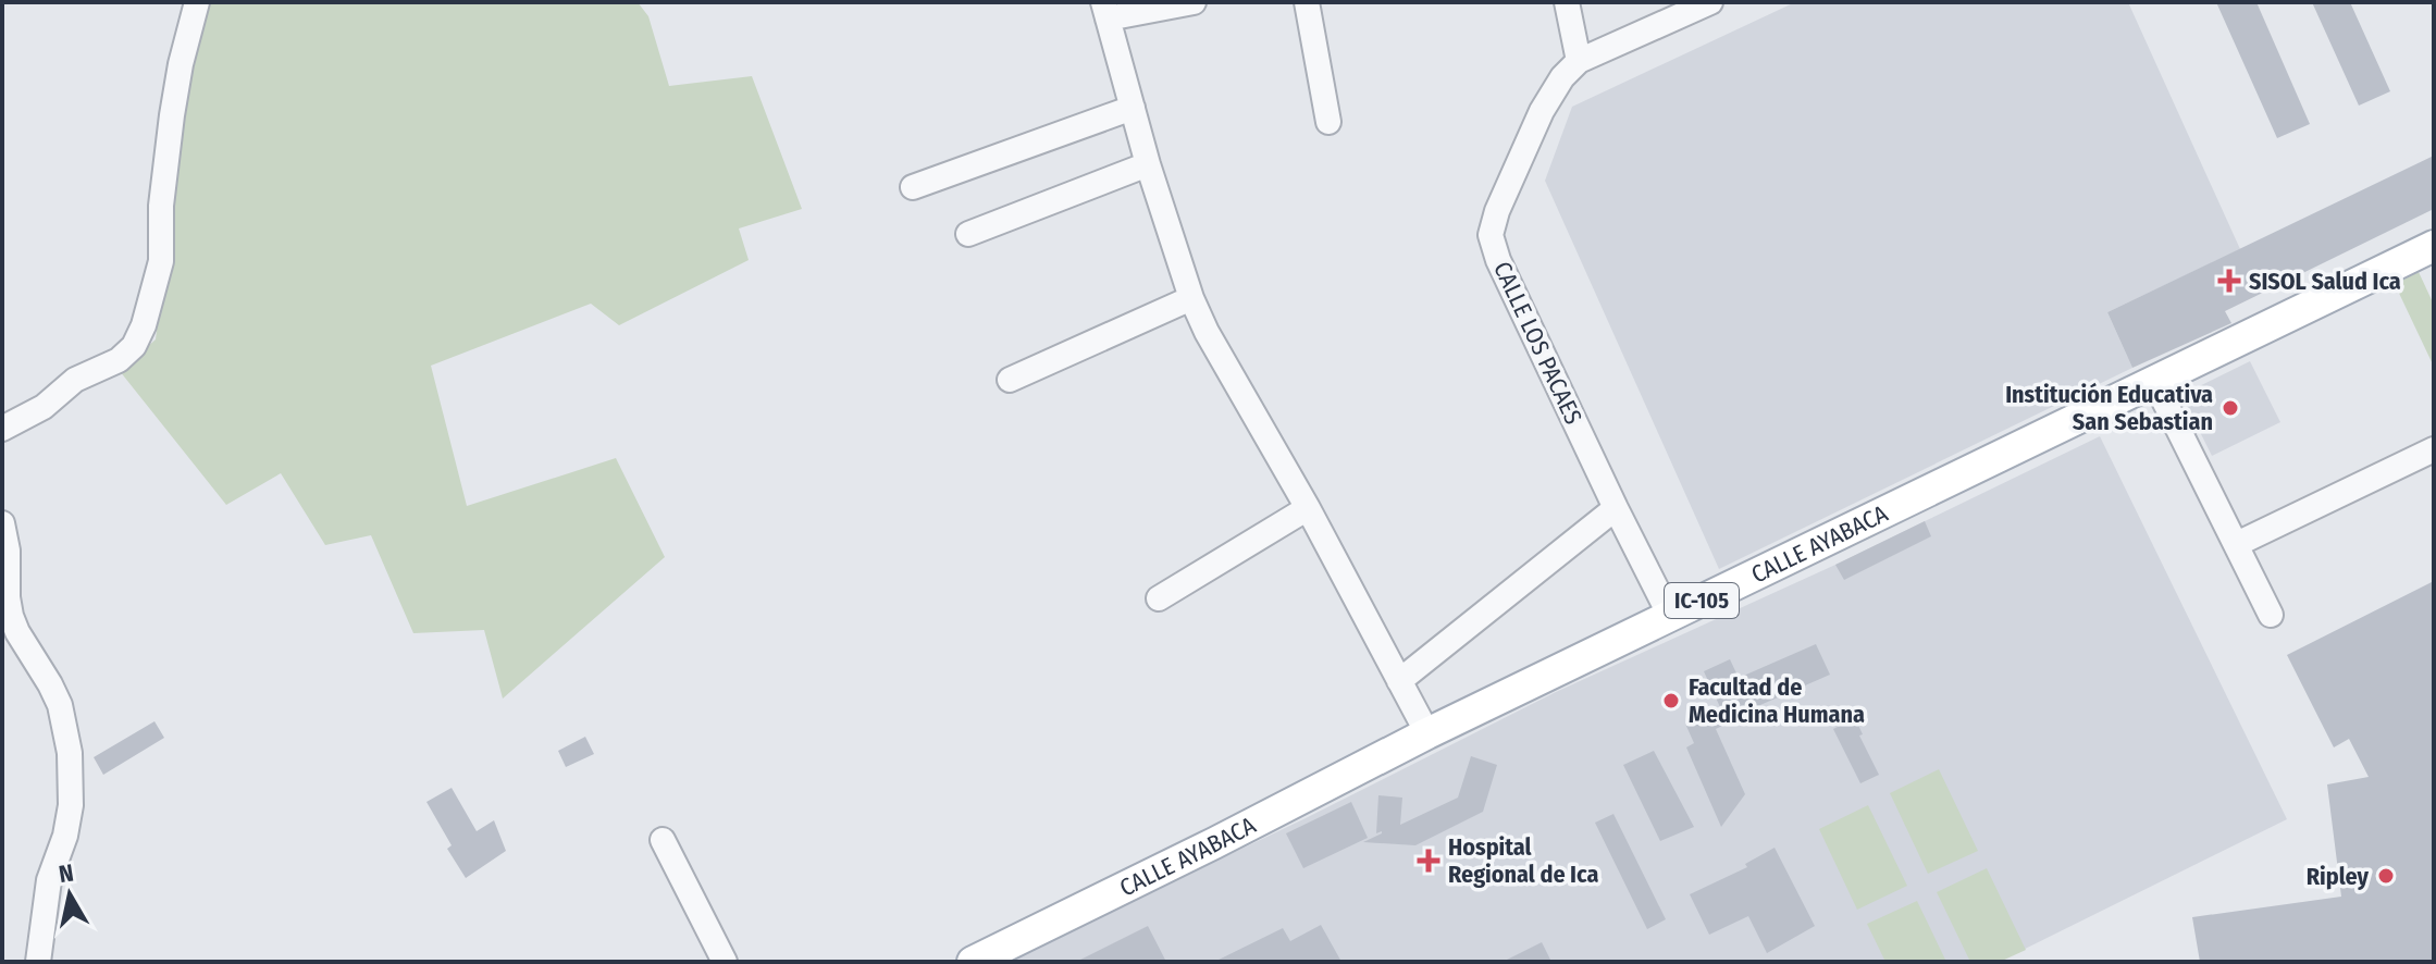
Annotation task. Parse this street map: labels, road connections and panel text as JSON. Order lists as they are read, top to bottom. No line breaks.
{"streets":{"main road":["CALLE AYABACA","IC-105"],"street":["CALLE LOS PACAES"]},"crossings":[["CALLE LOS PACAES","CALLE AYABACA"]],"places":{"health":["SISOL Salud Ica","Hospital Regional de Ica"],"other":["Institución Educativa San Sebastian","Facultad de Medicina Humana","Ripley"]},"north":"top"}
